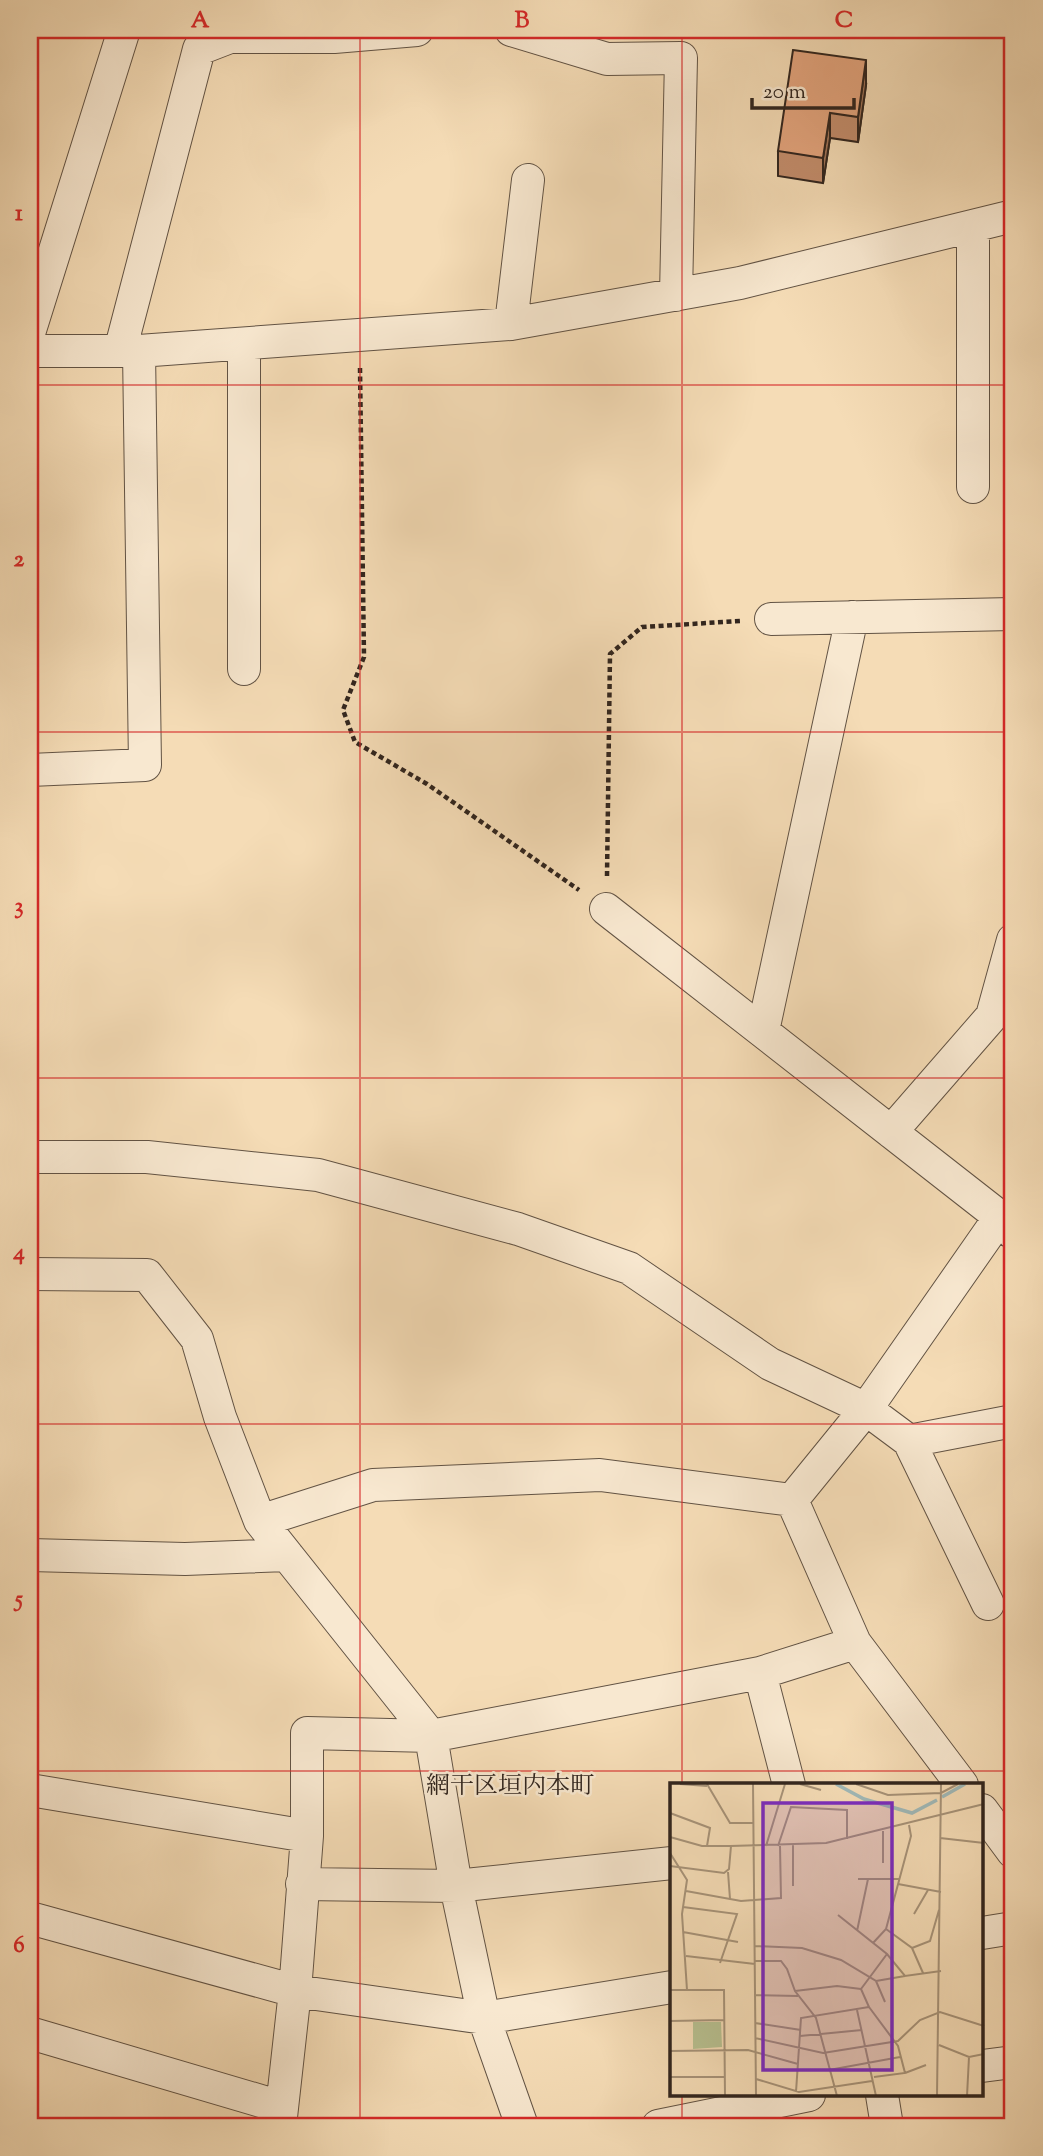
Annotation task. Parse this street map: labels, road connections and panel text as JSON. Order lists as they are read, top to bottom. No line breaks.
{"districts":["網干区垣内本町"],"scale_bar":"20 m","grid":{"columns":["A","B","C"],"rows":["1","2","3","4","5","6"]}}
